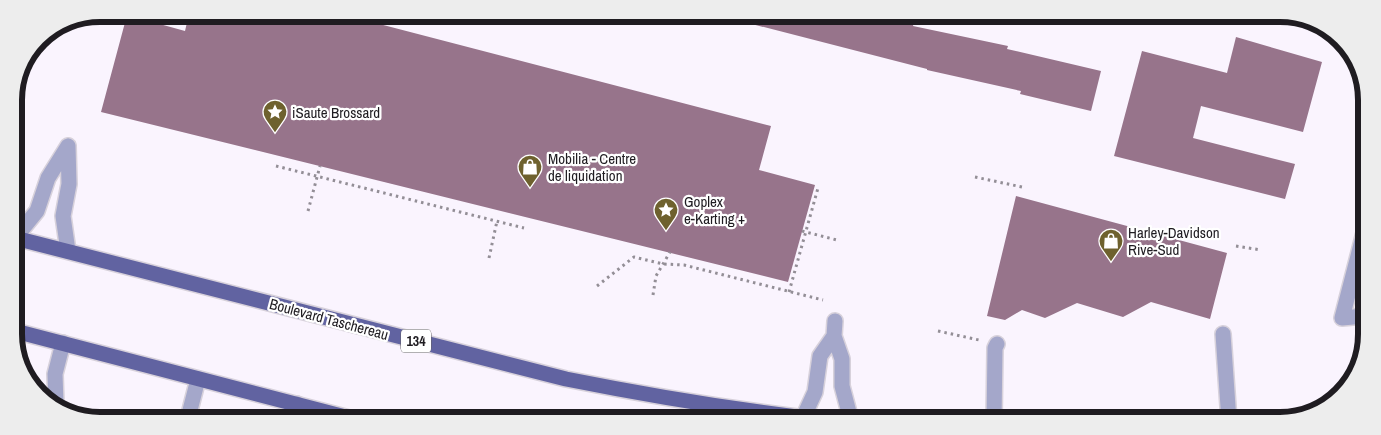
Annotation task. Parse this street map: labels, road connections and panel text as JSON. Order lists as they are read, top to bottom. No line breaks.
{"streets":{"main road":["Boulevard Taschereau","134"]},"places":{"place":["iSaute Brossard","Goplex e-Karting +"],"shop":["Mobilia - Centre de liquidation","Harley-Davidson Rive-Sud"]}}
